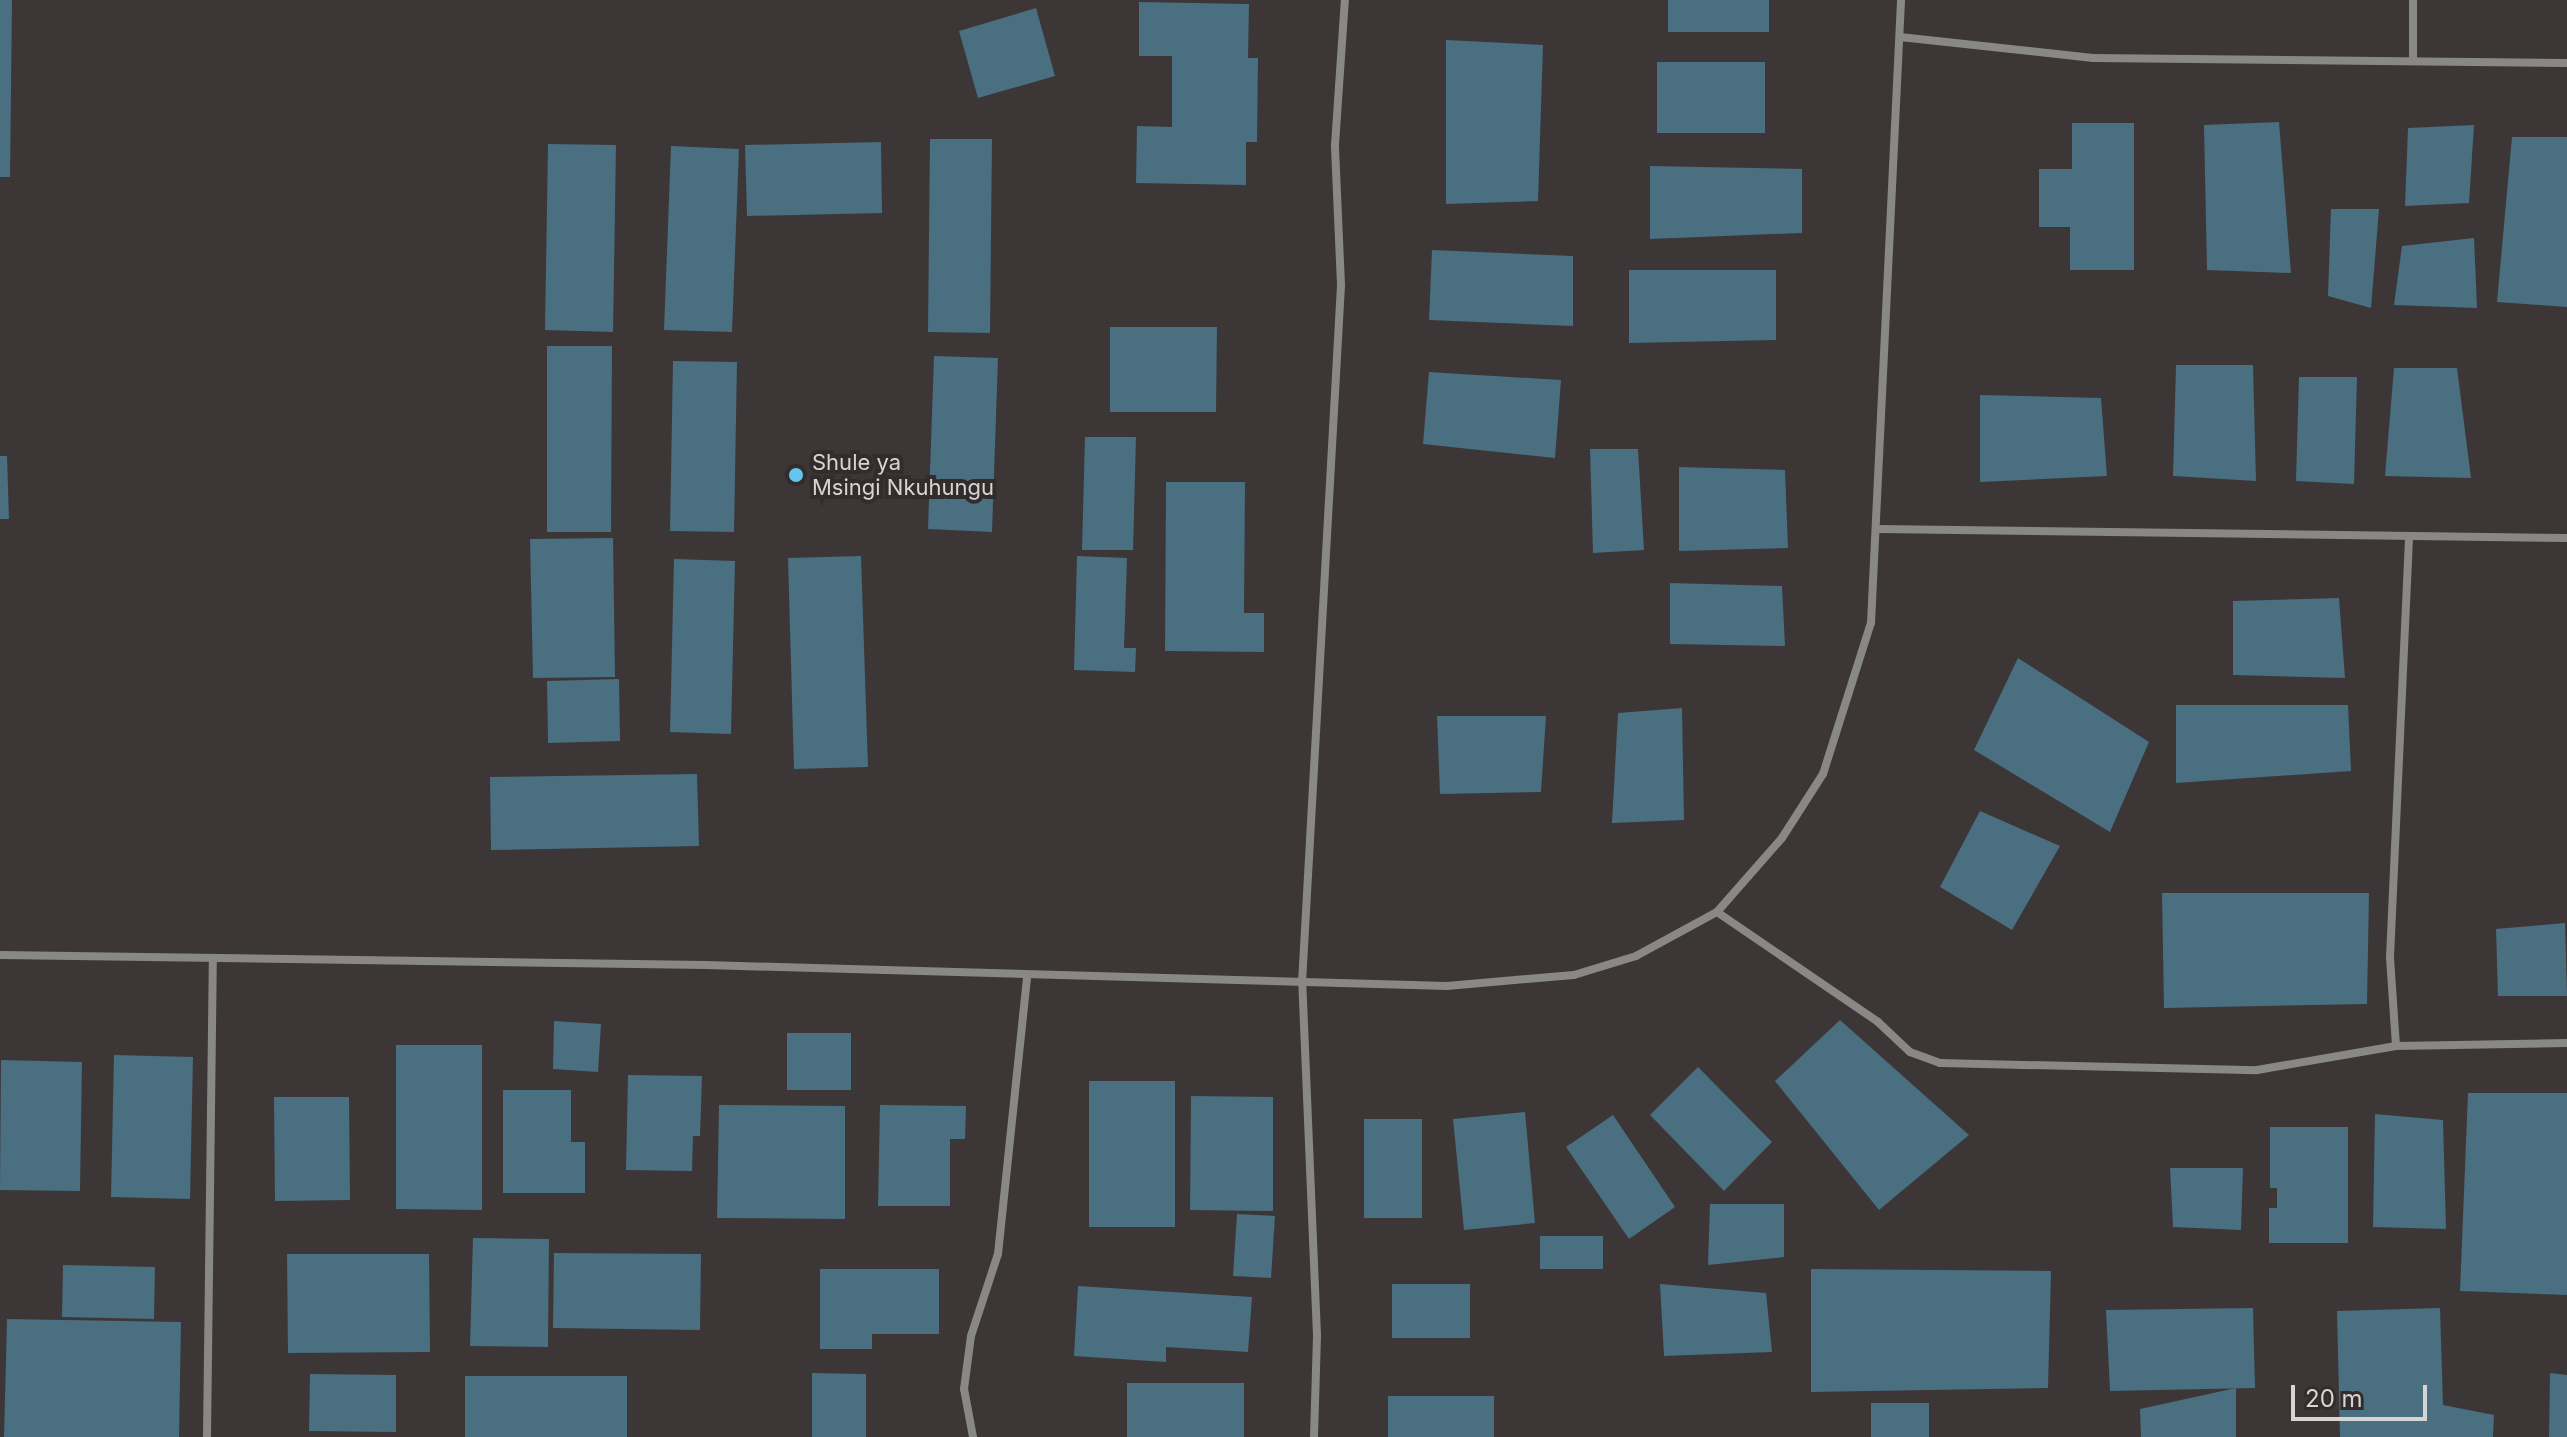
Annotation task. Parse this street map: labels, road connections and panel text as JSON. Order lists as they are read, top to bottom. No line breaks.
{"places":["Shule ya Msingi Nkuhungu"],"scale_bar":"20 m"}
